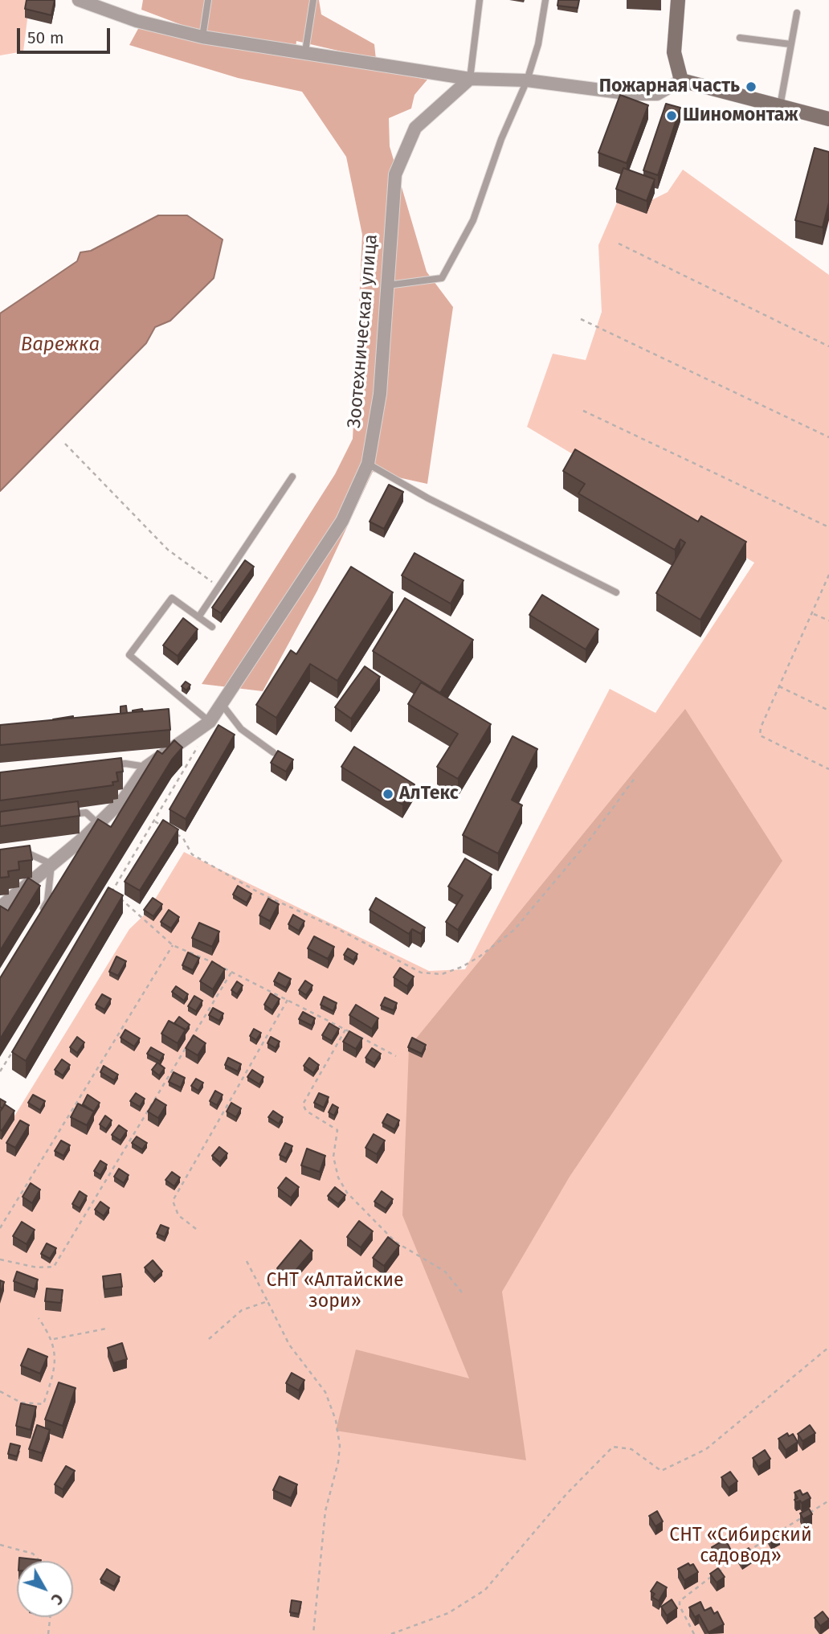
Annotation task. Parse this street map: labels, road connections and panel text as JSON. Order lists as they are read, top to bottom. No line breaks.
{"streets":{"street":["Зоотехническая улица"]},"water":["Варежка"],"parks":["СНТ «Алтайские зори»","СНТ «Сибирский садовод»"],"places":["Пожарная часть","Шиномонтаж","АлТекс"],"scale_bar":"50 m","north":"bottom right"}
